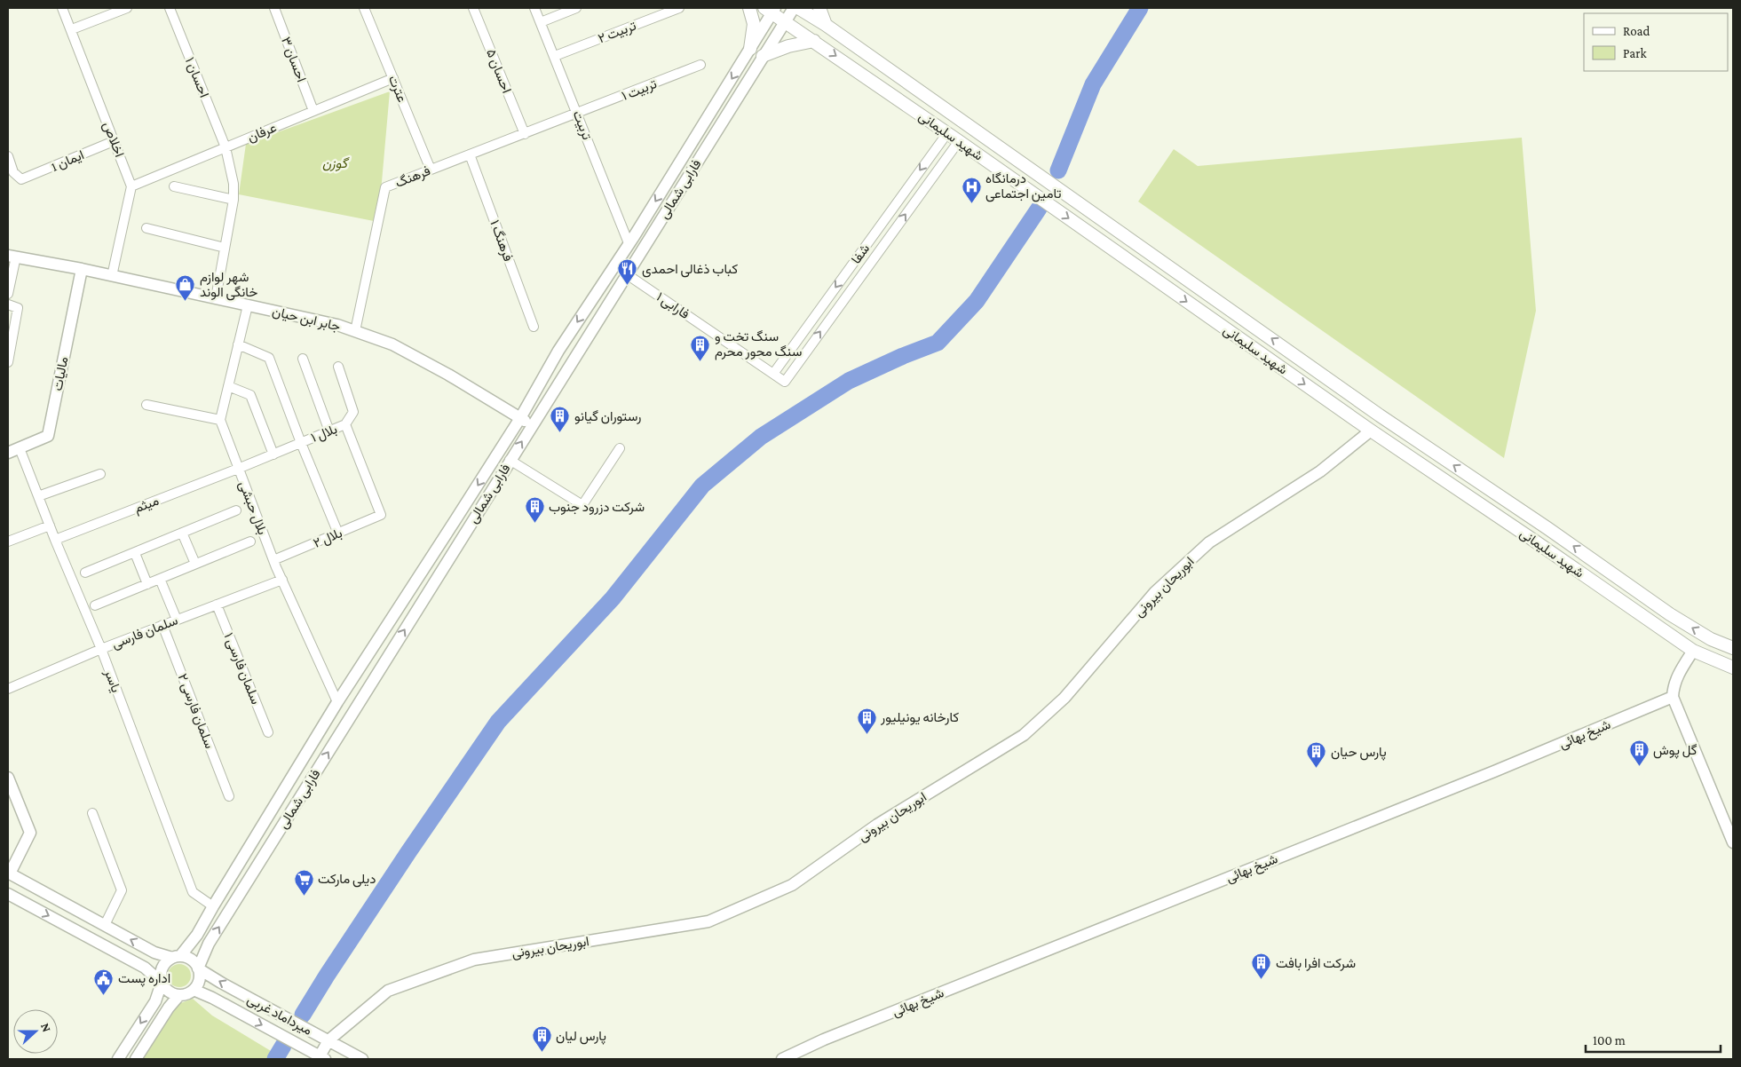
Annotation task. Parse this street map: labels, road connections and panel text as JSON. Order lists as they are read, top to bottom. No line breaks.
{"streets":{"main road":["شهید سلیمانی"],"street":["تربیت ۲","احسان ۳","احسان ۵","احسان ۱","عترت","تربیت ۱","تربیت","عرفان","اخلاص","ایمان 1","فرهنگ","فارابی شمالی","فرهنگ ۱","شفا","فارابی ۱","جابر ابن حیان","مالیات","بلال ۱","میثم","بلال حبشی","بلال ۲","ابوریحان بیرونی","سلمان فارسی","سلمان فارسی ۱","یاسر","سلمان فارسی ۲","شیخ بهائی","میرداماد غربی"]},"crossings":[["تربیت ۲","تربیت"],["احسان ۳","عرفان"],["احسان ۵","فرهنگ"],["احسان ۱","عرفان"],["احسان ۱","جابر ابن حیان"],["عترت","عرفان"],["عترت","فرهنگ"],["تربیت ۱","تربیت"],["تربیت ۱","فرهنگ"],["تربیت","فرهنگ"],["تربیت","فارابی شمالی"],["عرفان","اخلاص"],["شهید سلیمانی","فارابی شمالی"],["شهید سلیمانی","شفا"],["شهید سلیمانی","ابوریحان بیرونی"],["اخلاص","ایمان 1"],["فرهنگ","فرهنگ ۱"],["فرهنگ","جابر ابن حیان"],["فارابی شمالی","فارابی ۱"],["فارابی شمالی","جابر ابن حیان"],["فارابی شمالی","بلال حبشی"],["فارابی شمالی","یاسر"],["فارابی شمالی","میرداماد غربی"],["شفا","فارابی ۱"],["جابر ابن حیان","مالیات"],["مالیات","یاسر"],["بلال ۱","میثم"],["بلال ۱","بلال حبشی"],["بلال ۱","بلال ۲"],["میثم","بلال حبشی"],["میثم","یاسر"],["بلال حبشی","بلال ۲"],["بلال حبشی","سلمان فارسی"],["ابوریحان بیرونی","میرداماد غربی"],["سلمان فارسی","سلمان فارسی ۱"],["سلمان فارسی","یاسر"],["سلمان فارسی","سلمان فارسی ۲"]],"parks":["گوزن"],"places":{"hospital":["درمانگاه تامین اجتماعی"],"restaurant":["کباب ذغالی احمدی"],"shop":["شهر لوازم خانگی الوند"],"building":["سنگ تخت و سنگ محور محرم","رستوران گیانو","شرکت دزرود جنوب","کارخانه یونیلیور","گل پوش","پارس حیان","شرکت افرا بافت","پارس لیان"],"supermarket":["دیلی مارکت"],"public building":["اداره پست"]},"legend":["Road","Park"],"scale_bar":"100 m","north":"right"}
